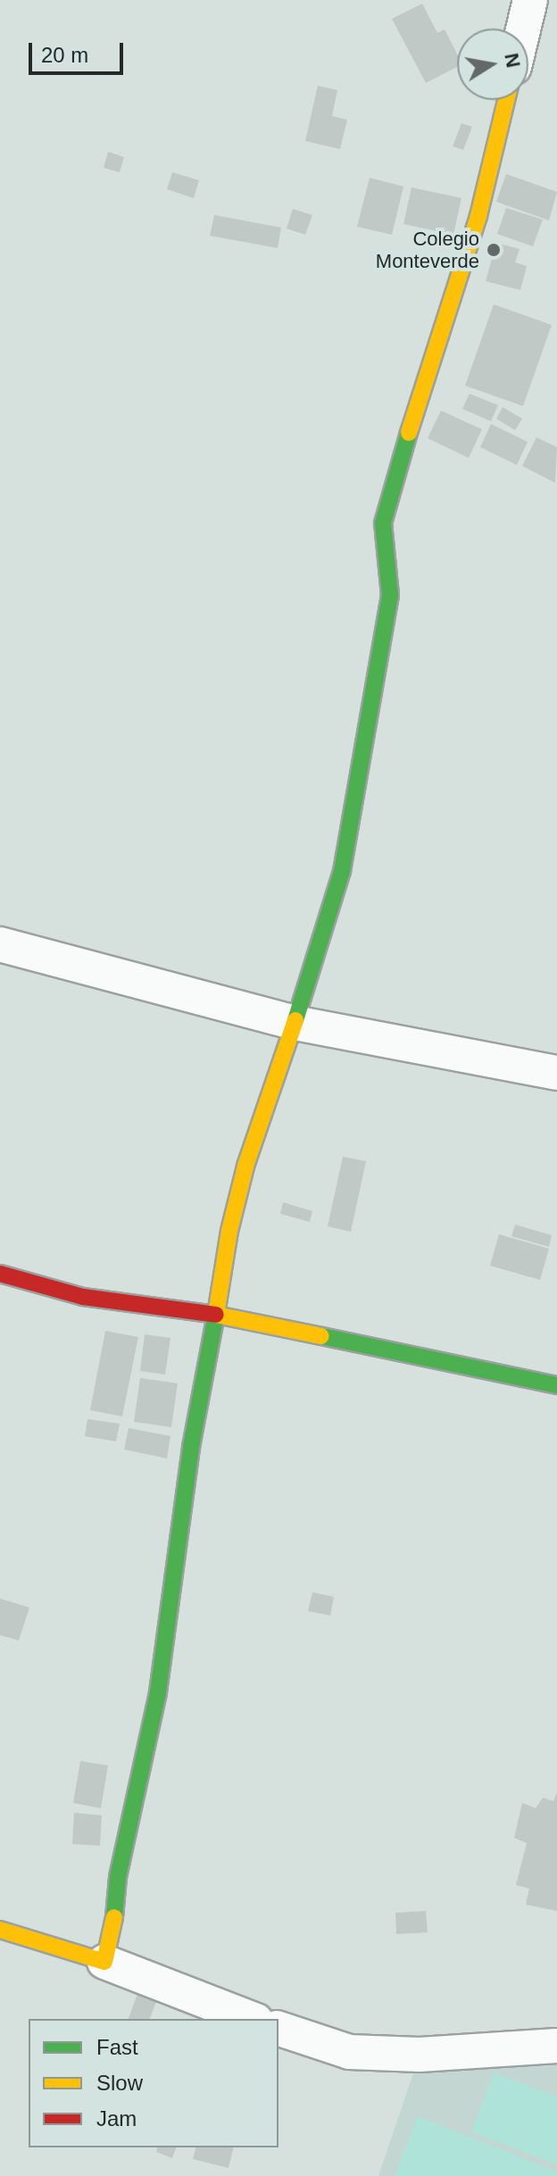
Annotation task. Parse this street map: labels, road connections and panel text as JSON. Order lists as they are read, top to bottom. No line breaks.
{"places":["Colegio Monteverde"],"legend":["Fast","Slow","Jam"],"scale_bar":"20 m","north":"right"}
